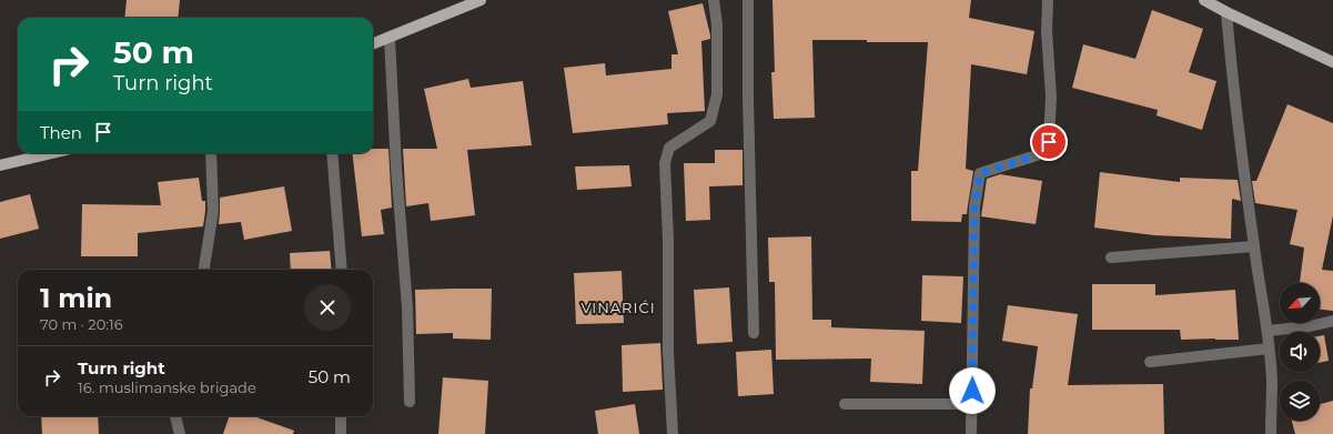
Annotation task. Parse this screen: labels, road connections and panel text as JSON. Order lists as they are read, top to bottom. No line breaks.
{"districts":["VINARIĆI"],"north":"bottom left","page":{"turn":["50 m","Turn right"],"then":"Then","heading":["1 min","70 m · 20:16"],"list":[{"name":"Turn right","note":"16. muslimanske brigade","value":"50 m"}]}}
